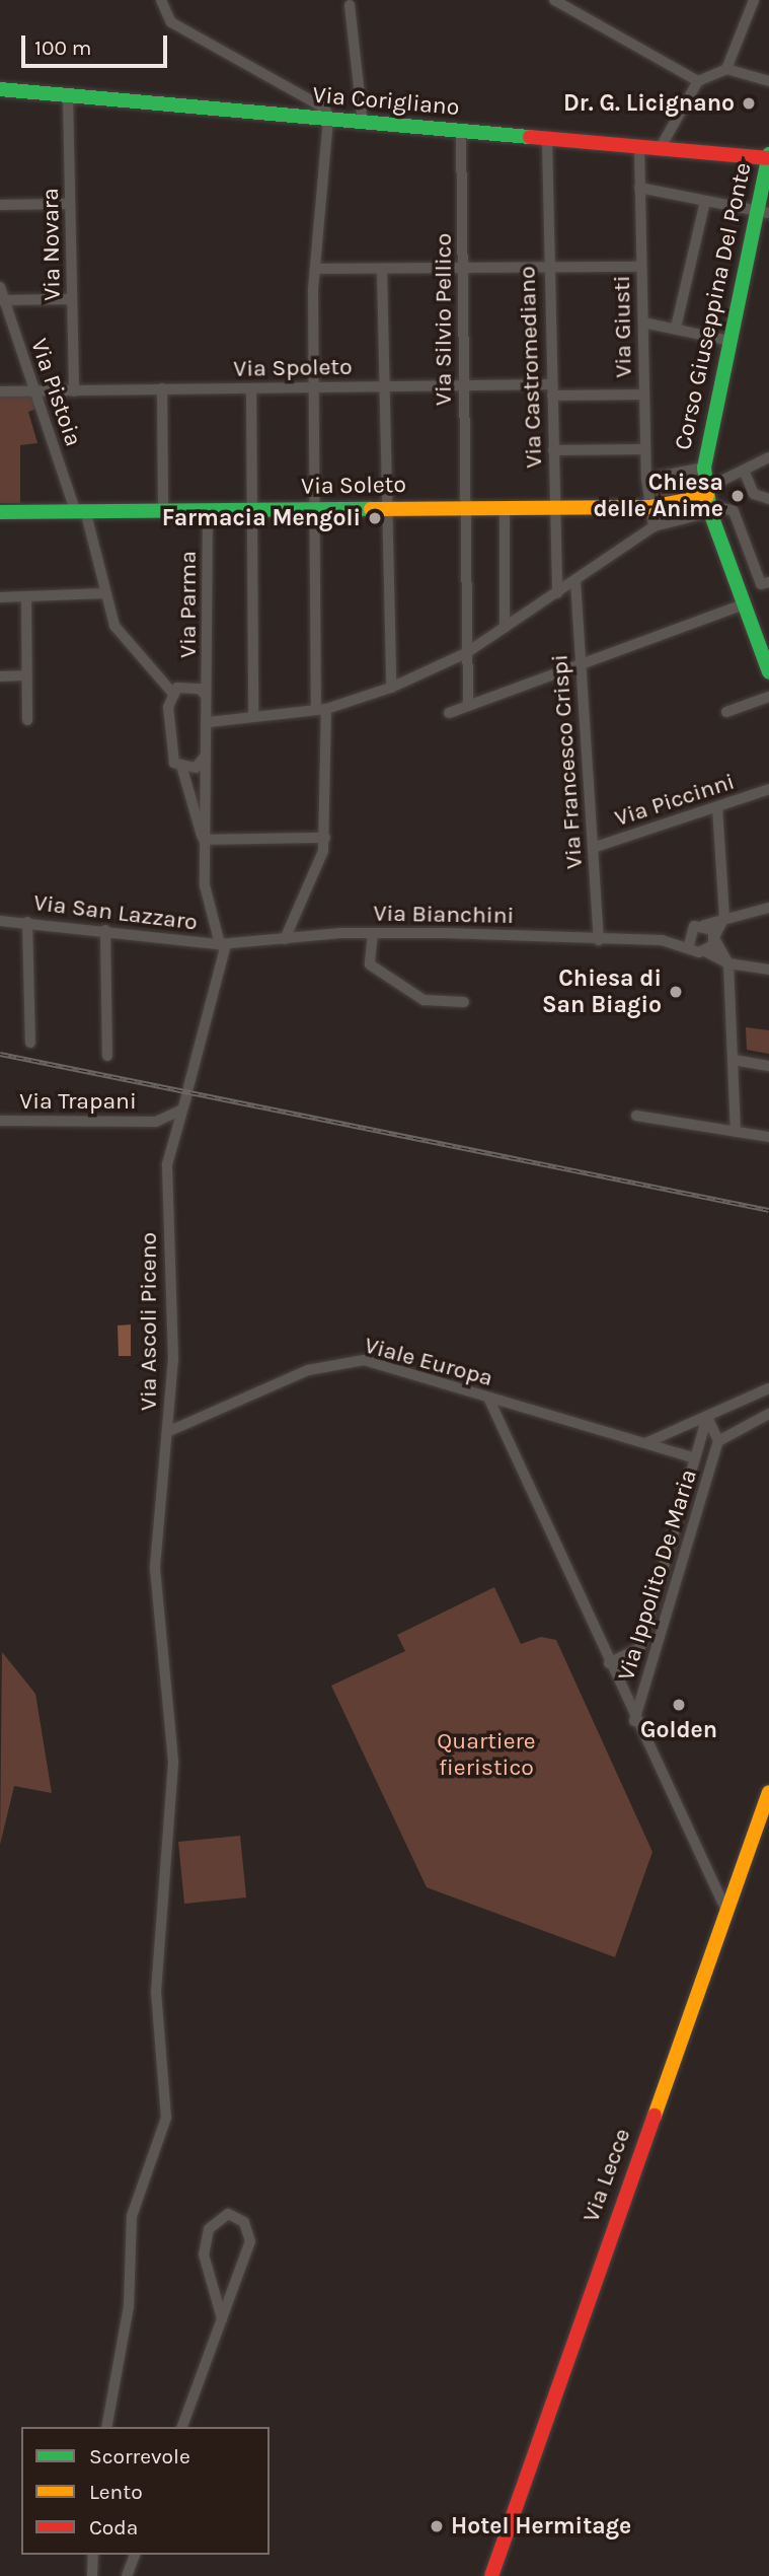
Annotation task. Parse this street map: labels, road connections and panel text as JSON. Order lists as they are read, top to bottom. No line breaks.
{"streets":{"street":["Via Corigliano","Via Novara","Corso Giuseppina Del Ponte","Via Silvio Pellico","Via Giusti","Via Castromediano","Via Spoleto","Via Pistoia","Via Soleto","Via Parma","Via Francesco Crispi","Via Piccinni","Via San Lazzaro","Via Bianchini","Via Trapani","Via Ascoli Piceno","Viale Europa","Via Ippolito De Maria","Via Lecce"]},"crossings":[["Via Corigliano","Via Novara"],["Via Corigliano","Corso Giuseppina Del Ponte"],["Via Corigliano","Via Silvio Pellico"],["Via Corigliano","Via Giusti"],["Via Corigliano","Via Castromediano"],["Via Novara","Via Spoleto"],["Corso Giuseppina Del Ponte","Via Soleto"],["Via Silvio Pellico","Via Spoleto"],["Via Silvio Pellico","Via Soleto"],["Via Giusti","Via Spoleto"],["Via Giusti","Via Soleto"],["Via Castromediano","Via Spoleto"],["Via Castromediano","Via Soleto"],["Via Spoleto","Via Pistoia"],["Via Pistoia","Via Soleto"],["Via Soleto","Via Parma"],["Via Francesco Crispi","Via Piccinni"],["Via Francesco Crispi","Via Bianchini"],["Via San Lazzaro","Via Bianchini"],["Via San Lazzaro","Via Ascoli Piceno"],["Via Bianchini","Via Ascoli Piceno"],["Via Trapani","Via Ascoli Piceno"],["Via Ascoli Piceno","Viale Europa"],["Viale Europa","Via Ippolito De Maria"],["Via Ippolito De Maria","Via Lecce"]],"parks":["Quartiere fieristico"],"places":["Dr. G. Licignano","Chiesa delle Anime","Farmacia Mengoli","Chiesa di San Biagio","Golden","Hotel Hermitage"],"legend":["Scorrevole","Lento","Coda"],"scale_bar":"100 m"}
